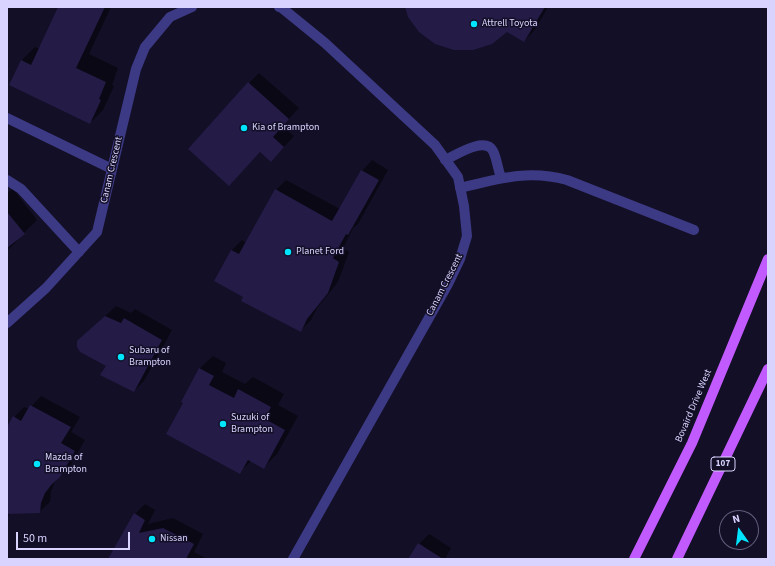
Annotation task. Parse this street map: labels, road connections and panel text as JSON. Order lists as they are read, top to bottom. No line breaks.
{"streets":{"main road":["Bovaird Drive West","107"],"street":["Canam Crescent"]},"places":["Attrell Toyota","Kia of Brampton","Planet Ford","Subaru of Brampton","Suzuki of Brampton","Mazda of Brampton","Nissan"],"scale_bar":"50 m","north":"top"}
